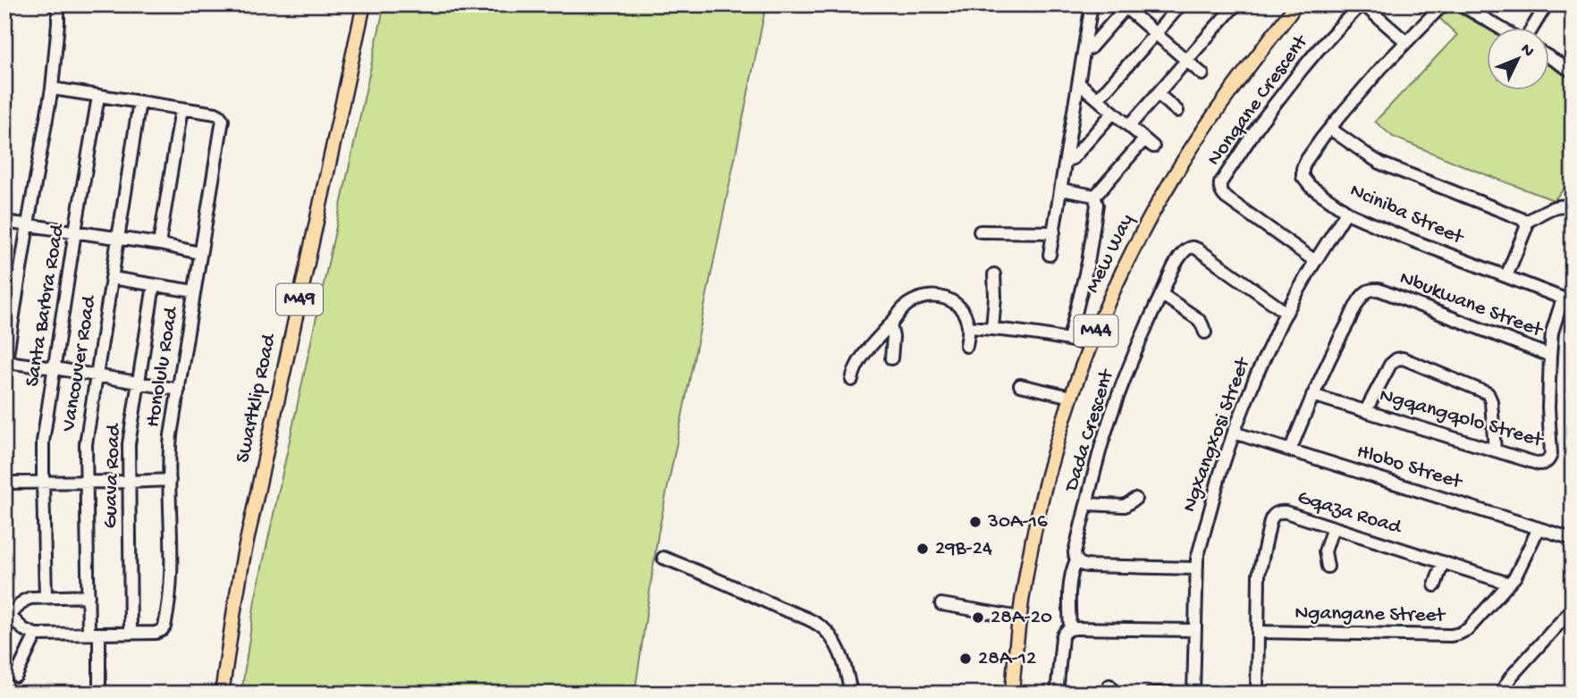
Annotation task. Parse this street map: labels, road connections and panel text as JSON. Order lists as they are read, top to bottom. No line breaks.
{"streets":{"main road":["Mew Way","M49","M44","Swartklip Road"],"street":["Nonqane Crescent","Nciniba Street","Nbukwane Street","Santa Barbra Road","Vancouver Road","Honolulu Road","Ngqangqolo Street","Dada Crescent","Ngxangxosi Street","Hlobo Street","Guava Road","Gqaza Road","Ngangane Street"]},"crossings":[["Nonqane Crescent","Nciniba Street"],["Nonqane Crescent","Ngxangxosi Street"],["Nciniba Street","Ngqangqolo Street"],["Nciniba Street","Ngxangxosi Street"],["Nbukwane Street","Ngqangqolo Street"],["Nbukwane Street","Hlobo Street"],["Santa Barbra Road","Honolulu Road"],["Vancouver Road","Honolulu Road"],["Honolulu Road","Guava Road"],["Dada Crescent","Ngxangxosi Street"],["Ngxangxosi Street","Hlobo Street"],["Hlobo Street","Ngangane Street"],["Gqaza Road","Ngangane Street"]],"places":["30A-16","29B-24","28A-20","28A-12"],"north":"top right"}
